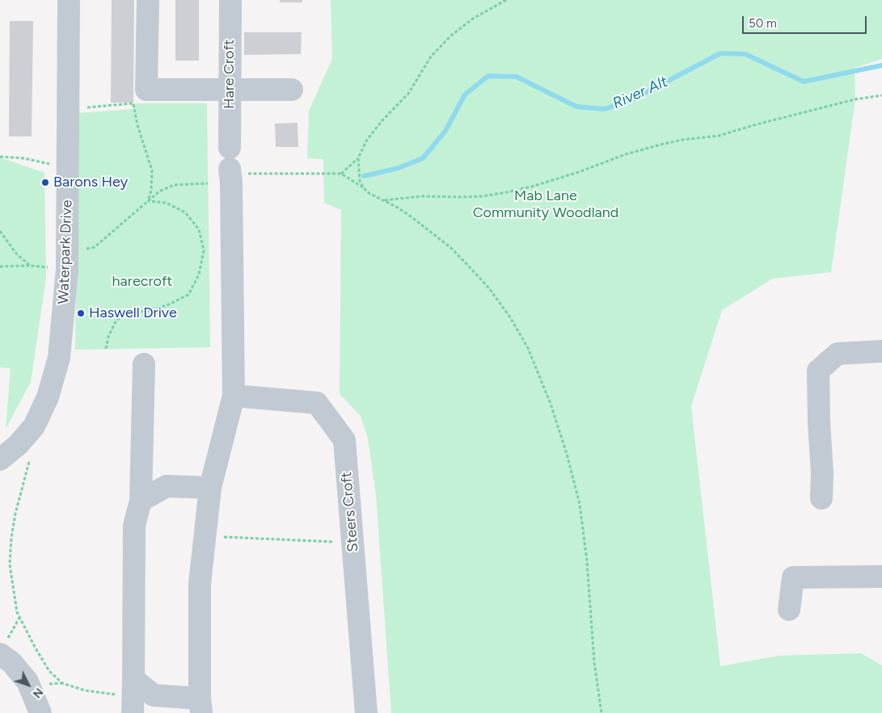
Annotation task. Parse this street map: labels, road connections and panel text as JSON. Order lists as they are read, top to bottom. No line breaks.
{"streets":{"street":["Hare Croft","Waterpark Drive","Steers Croft"]},"water":["River Alt"],"parks":["Mab Lane Community Woodland","harecroft"],"places":["Barons Hey","Haswell Drive"],"scale_bar":"50 m","north":"bottom right"}
